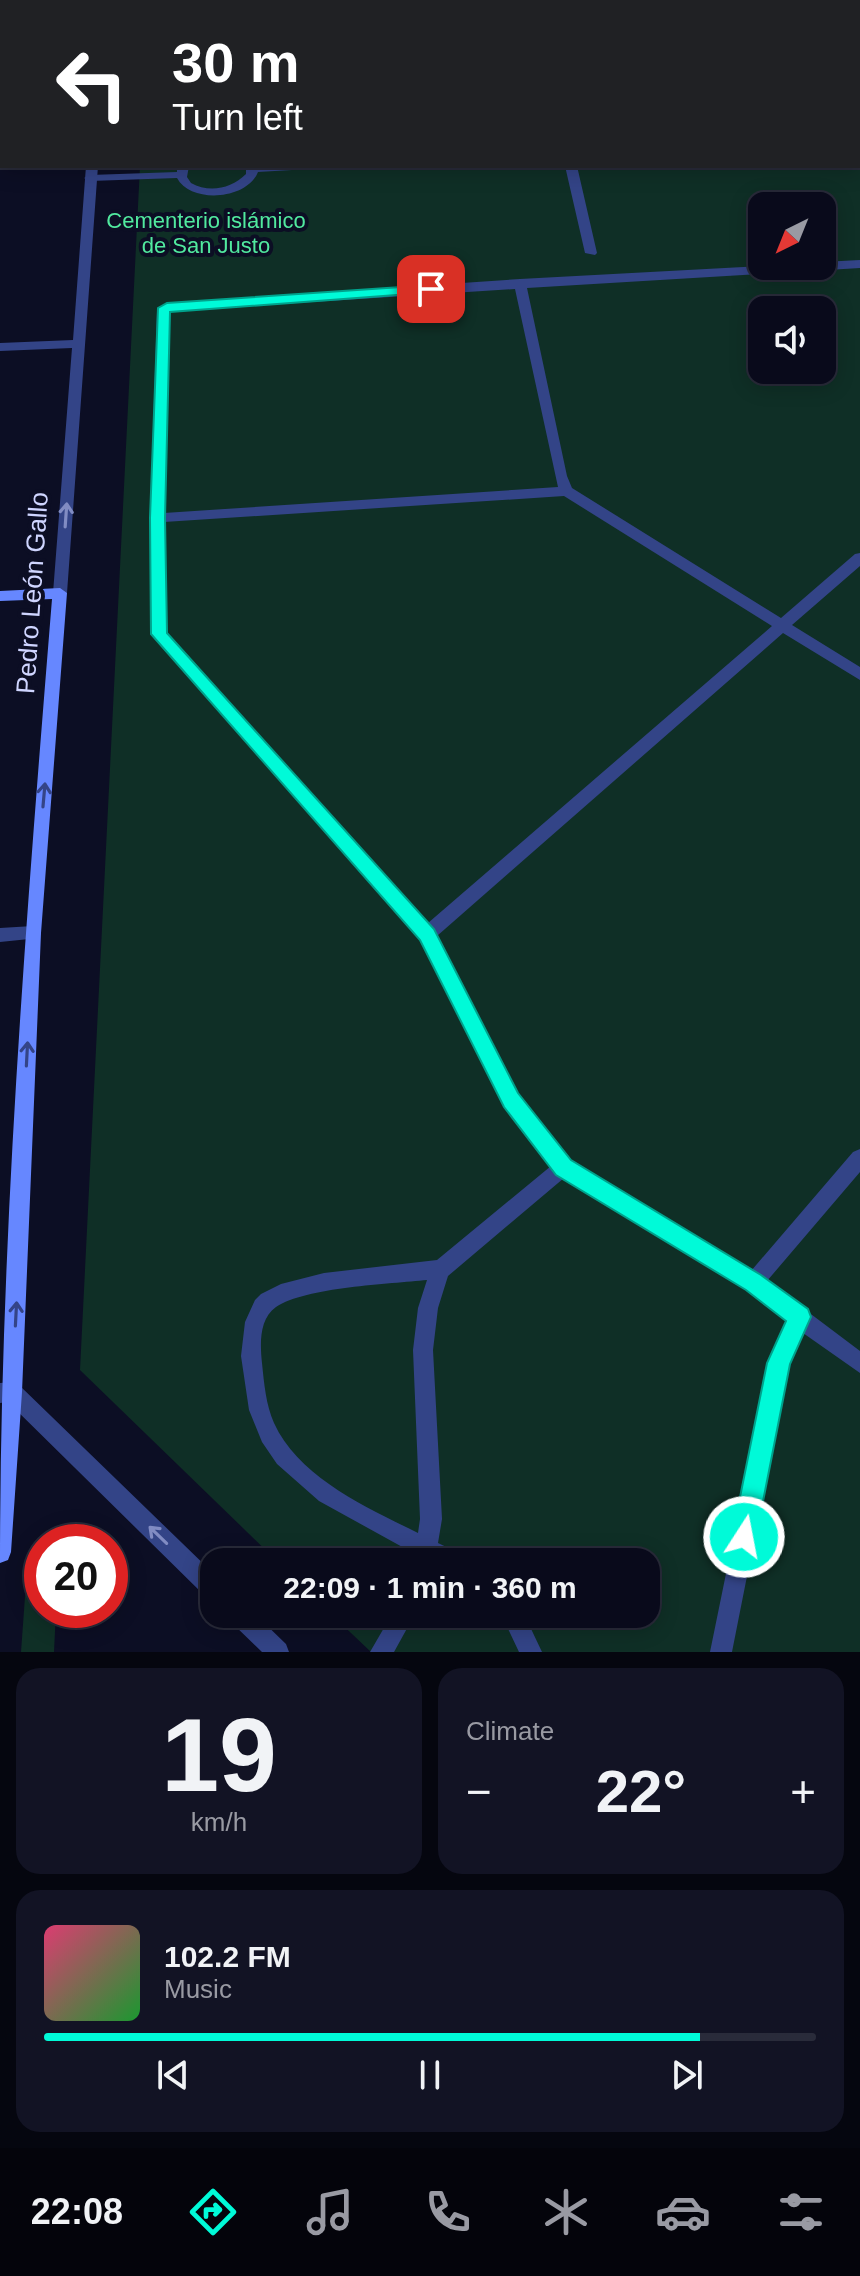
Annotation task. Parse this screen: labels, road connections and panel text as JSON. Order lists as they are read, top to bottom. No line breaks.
{"streets":{"street":["Pedro León Gallo"]},"one_way":["Pedro León Gallo"],"parks":["Cementerio islámico de San Justo"],"north":"bottom left","page":{"turn":["30 m","Turn left"],"limit":"20","trip":"22:09 · 1 min · 360 m","tile":[["19","km/h"],"Climate"],"heat":["−","22°","+"],"song":["102.2 FM","Music"],"tabs":"22:08"}}
